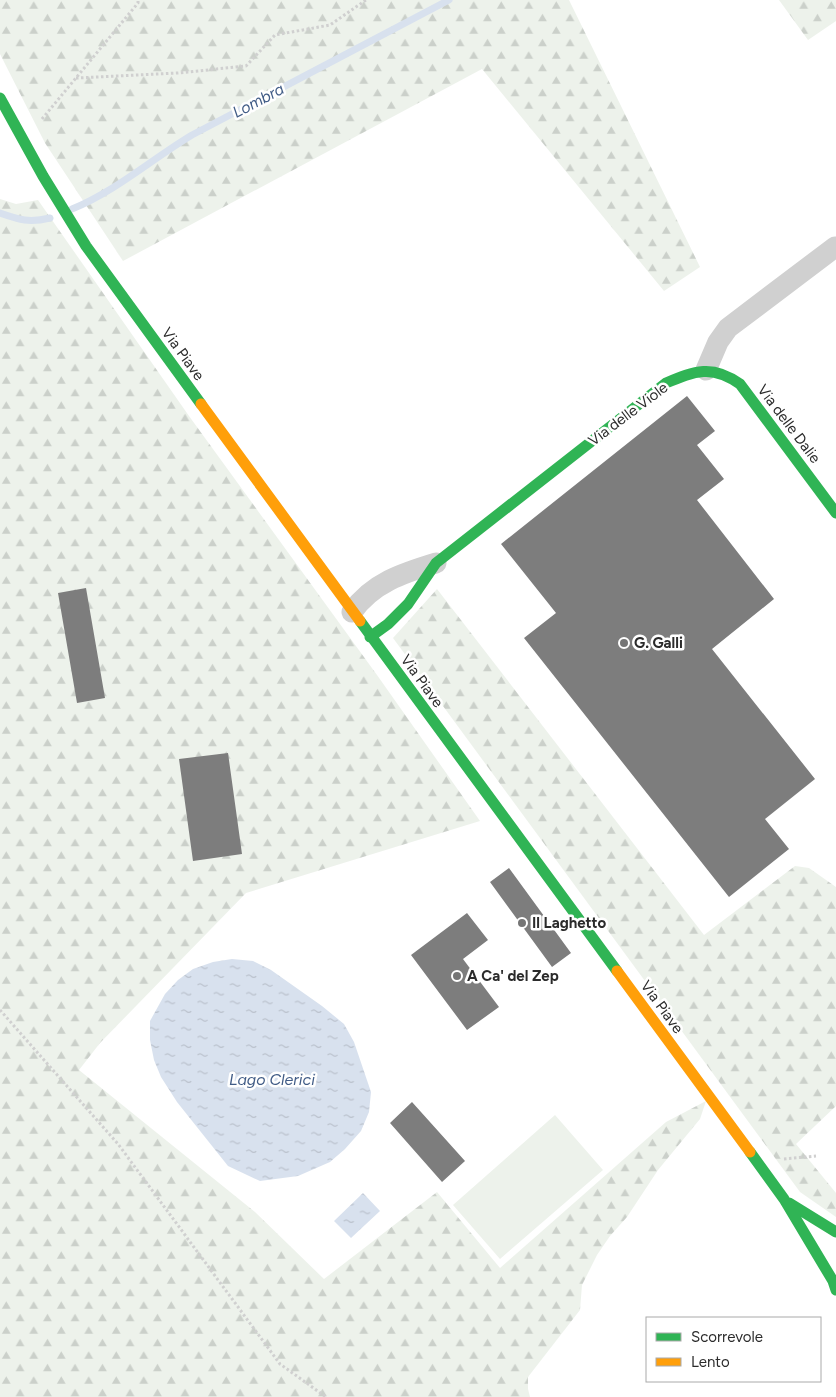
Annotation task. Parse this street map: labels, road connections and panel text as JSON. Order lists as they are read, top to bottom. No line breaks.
{"streets":{"street":["Via Piave","Via delle Viole","Via delle Dalie"]},"crossings":[["Via Piave","Via delle Viole"],["Via delle Viole","Via delle Dalie"]],"water":["Lombra","Lago Clerici"],"places":["G. Galli","Il Laghetto","A Ca' del Zep"],"legend":["Scorrevole","Lento"]}
